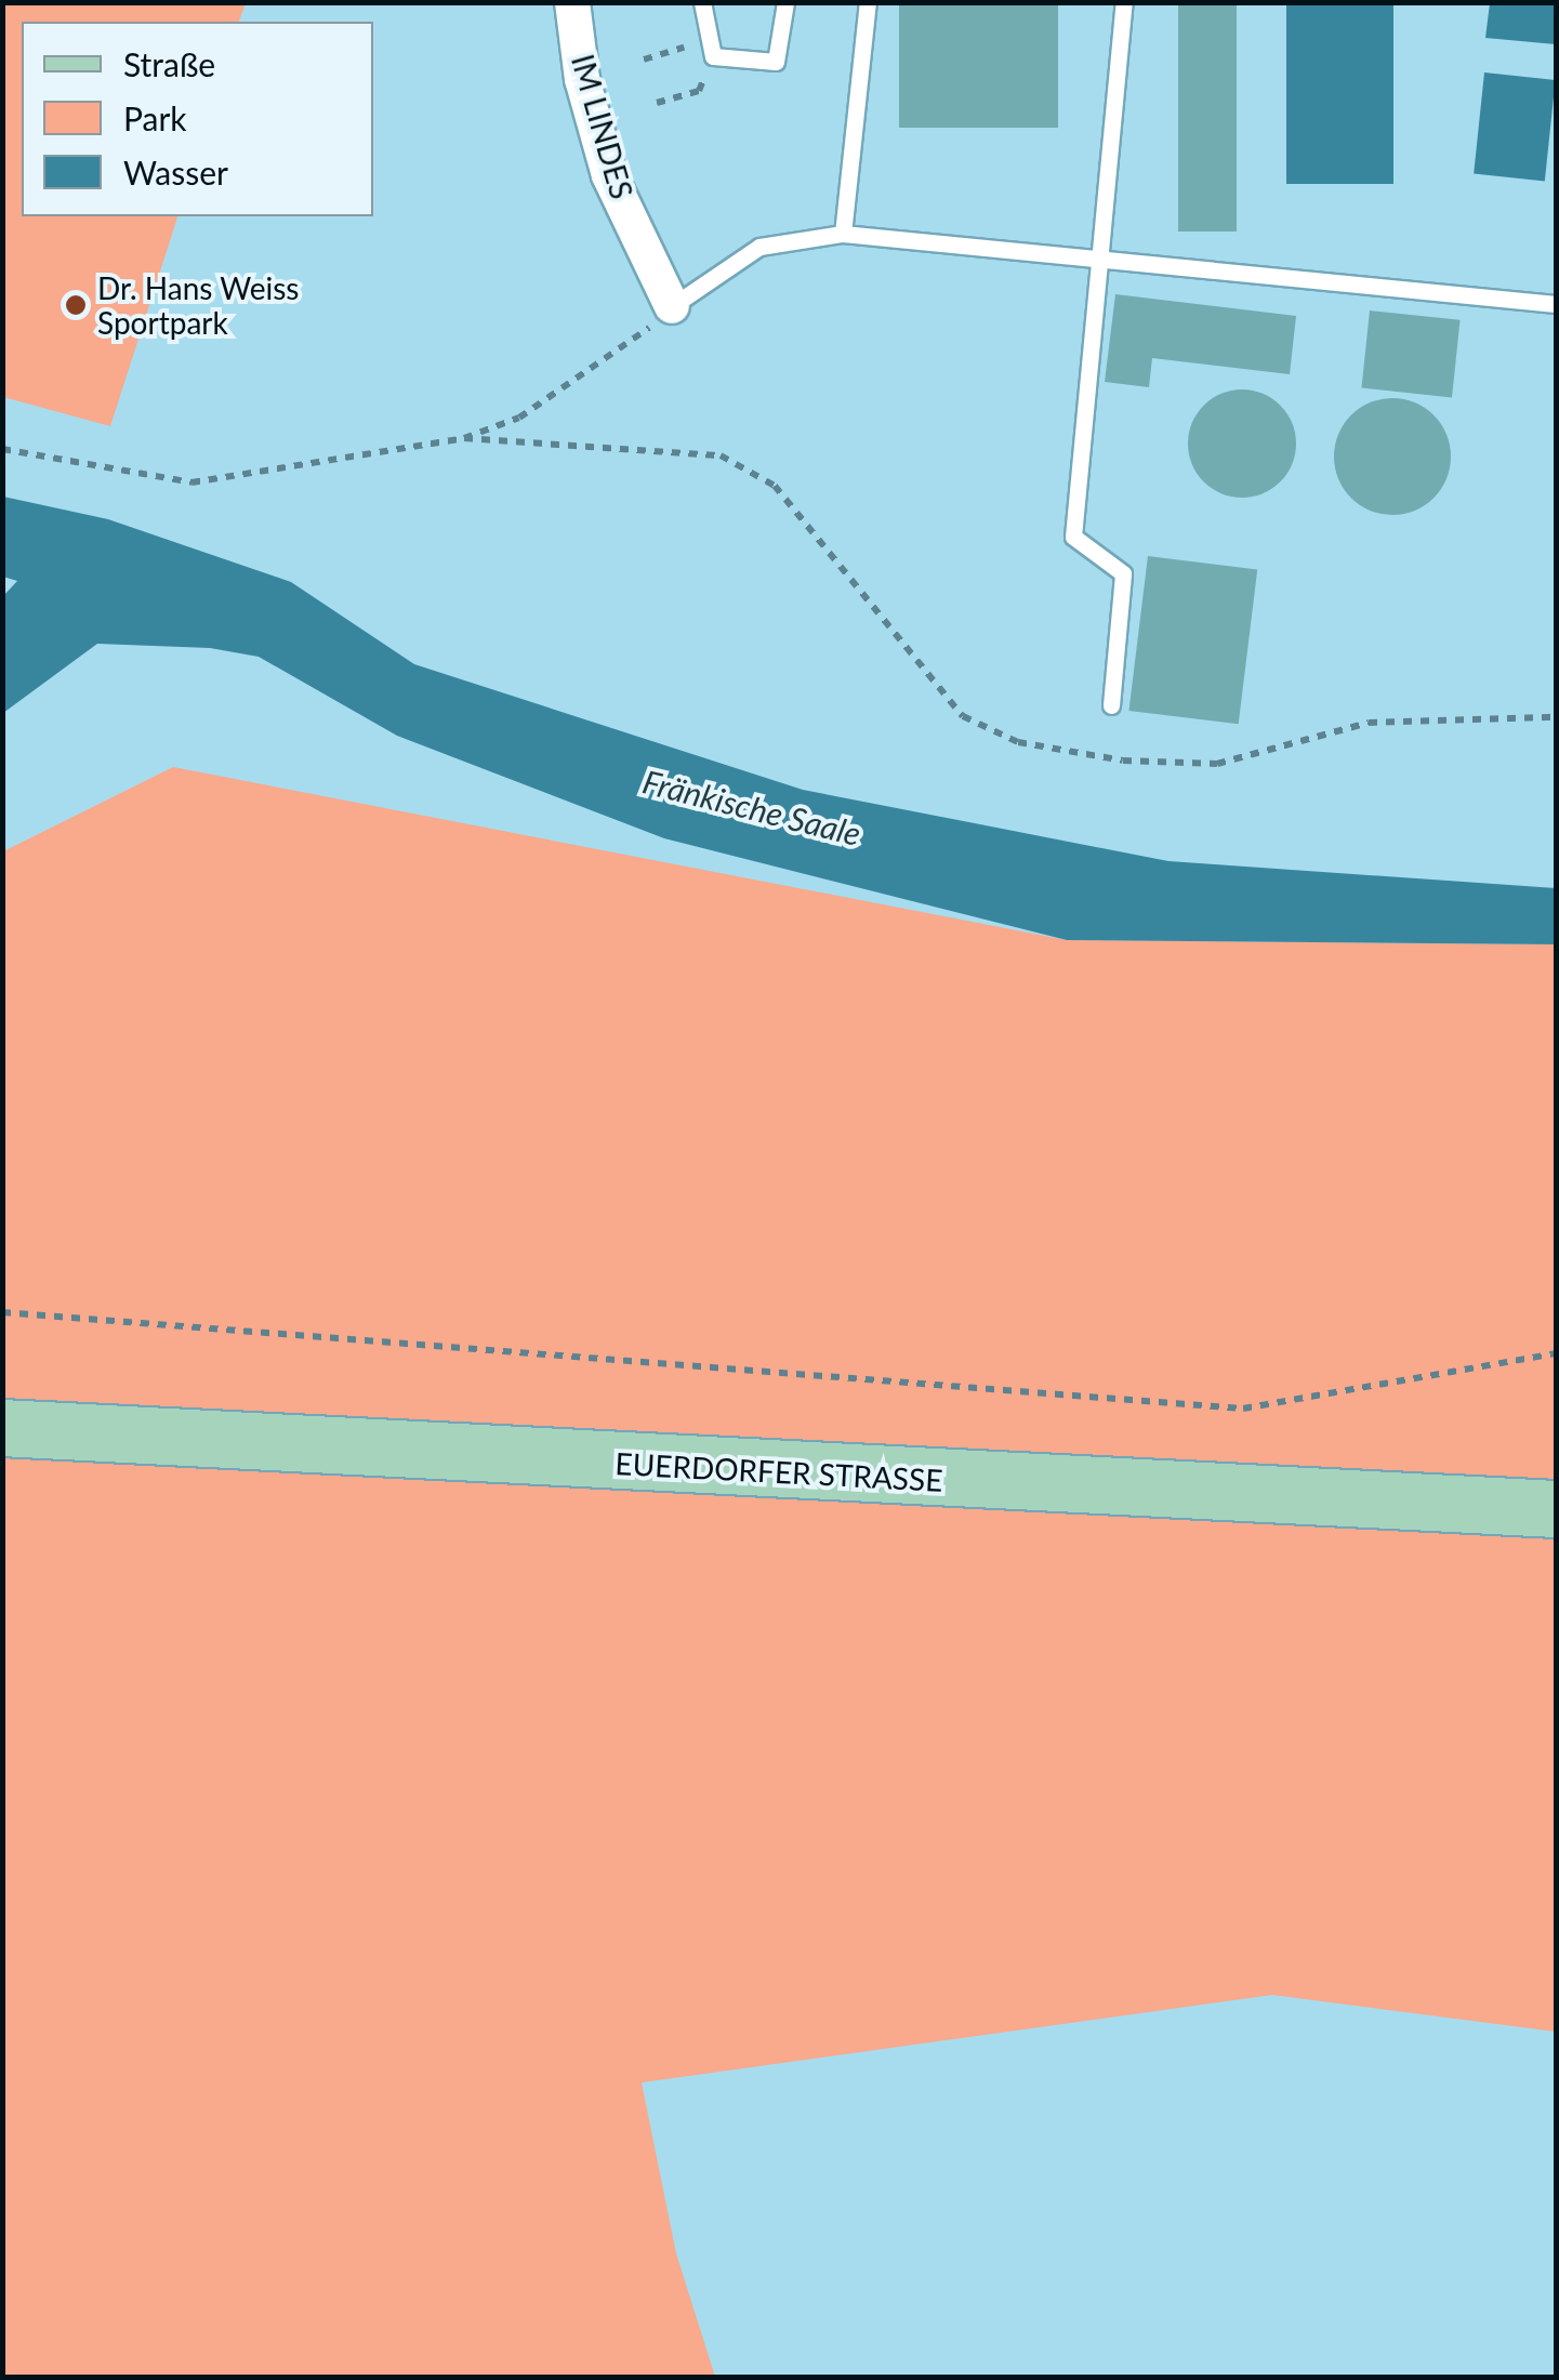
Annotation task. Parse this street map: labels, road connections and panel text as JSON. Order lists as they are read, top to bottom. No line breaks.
{"streets":{"main road":["EUERDORFER STRASSE"],"street":["IM LINDES"]},"water":["Fränkische Saale"],"places":["Dr. Hans Weiss Sportpark"],"legend":["Straße","Park","Wasser"]}
